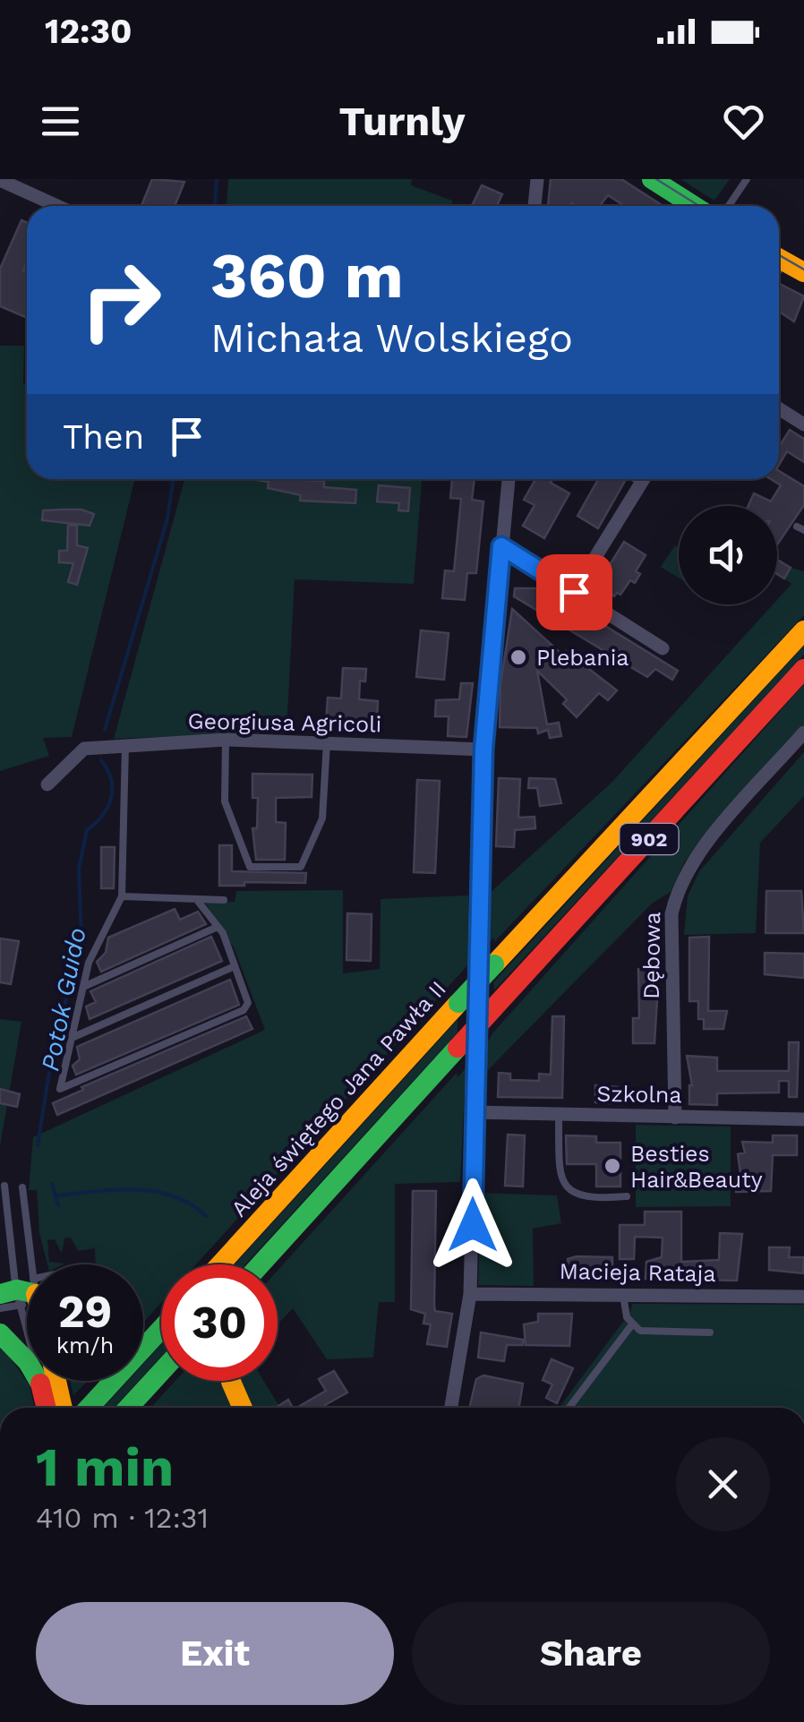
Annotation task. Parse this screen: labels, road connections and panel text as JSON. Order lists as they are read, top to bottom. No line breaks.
{"streets":{"main road":["902","Aleja świętego Jana Pawła II"],"street":["Georgiusa Agricoli","Dębowa","Szkolna","Macieja Rataja"]},"crossings":[["Dębowa","Szkolna"]],"water":["Potok Guido"],"places":["Plebania","Besties Hair&Beauty"],"page":{"status":"12:30","header":"Turnly","turn":["360 m","Michała Wolskiego"],"then":"Then","speed":"29 km/h","limit":"30","heading":["1 min","410 m · 12:31"],"buttons":["Exit","Share"]}}
